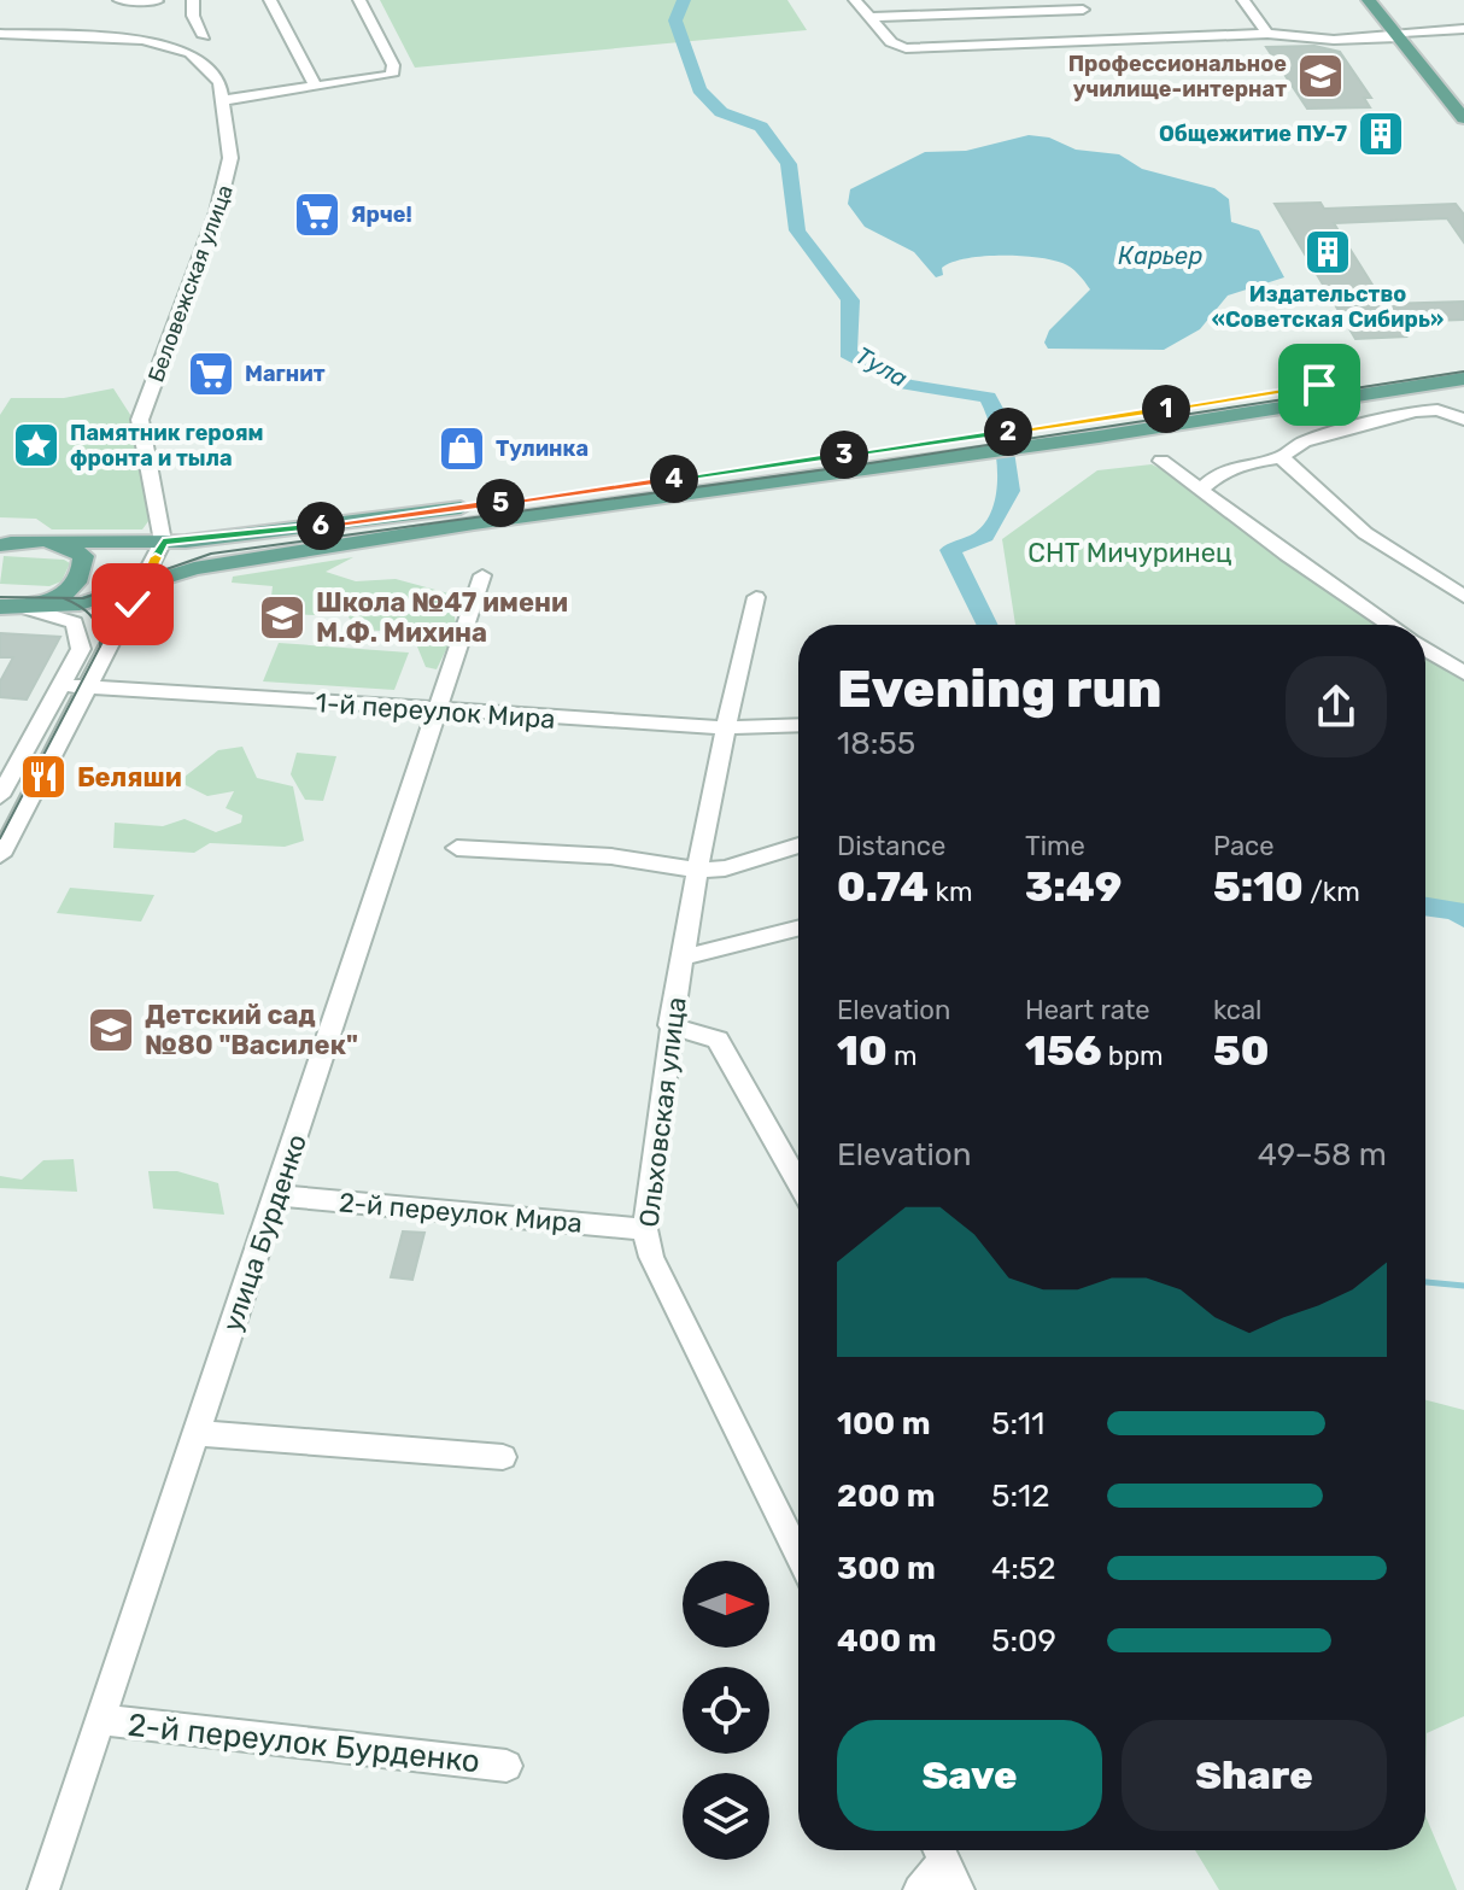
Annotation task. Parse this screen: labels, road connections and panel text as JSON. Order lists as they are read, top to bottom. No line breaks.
{"streets":{"street":["Беловежская улица","1-й переулок Мира","Ольховская улица","2-й переулок Мира","улица Бурденко","2-й переулок Бурденко"]},"crossings":[["1-й переулок Мира","Ольховская улица"],["1-й переулок Мира","улица Бурденко"],["Ольховская улица","2-й переулок Мира"],["2-й переулок Мира","улица Бурденко"],["улица Бурденко","2-й переулок Бурденко"]],"water":["Карьер","Тула"],"parks":["СНТ Мичуринец"],"places":{"school or university":["Профессиональное училище-интернат","Школа №47 имени М.Ф. Михина","Детский сад №80 \"Василек\""],"building":["Общежитие ПУ-7","Издательство «Советская Сибирь»"],"supermarket":["Ярче!","Магнит"],"place":["Памятник героям фронта и тыла"],"shop":["Тулинка"],"restaurant":["Беляши"]},"north":"right","page":{"pins":["1","2","3","4","5","6"],"heading":["Evening run","18:55"],"stats":[["Distance","0.74 km"],["Time","3:49"],["Pace","5:10 /km"],["Elevation","10 m"],["Heart rate","156 bpm"],["kcal","50"]],"chart":["Elevation","49–58 m"],"list":[{"name":"100 m","note":"5:11"},{"name":"200 m","note":"5:12"},{"name":"300 m","note":"4:52"},{"name":"400 m","note":"5:09"}],"buttons":["Save","Share"]}}
